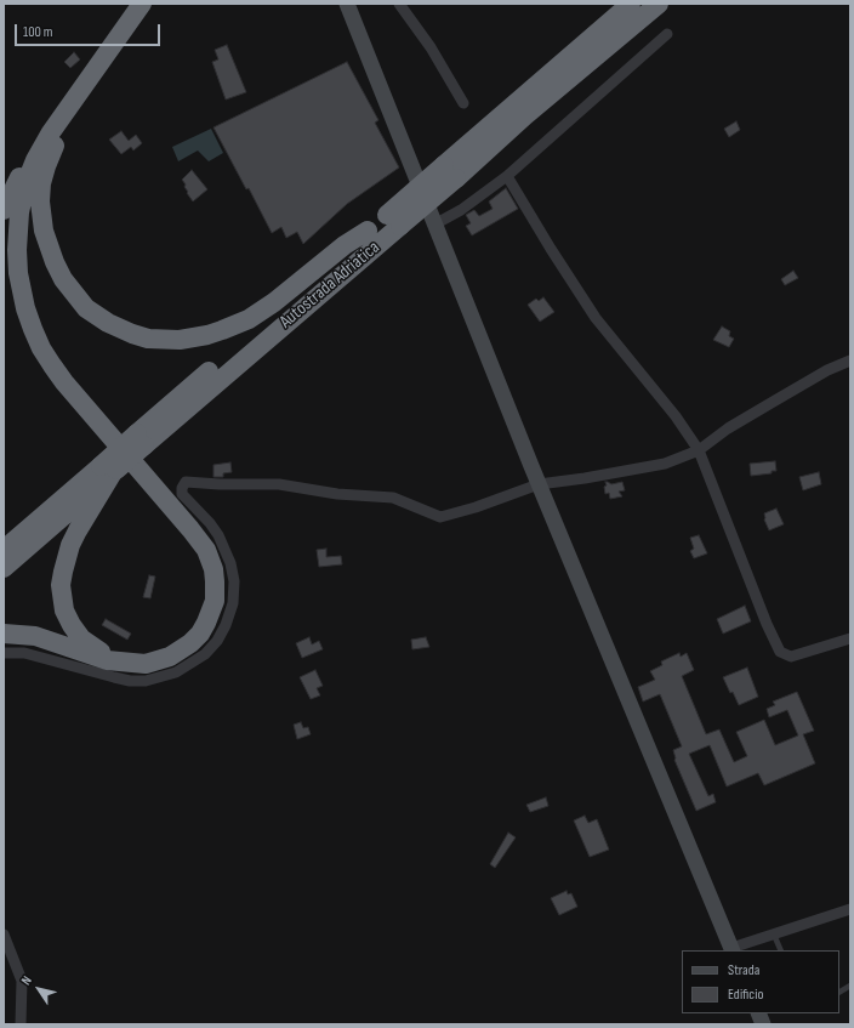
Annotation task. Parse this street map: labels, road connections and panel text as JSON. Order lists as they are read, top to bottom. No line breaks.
{"streets":{"highway":["Autostrada Adriatica"]},"legend":["Strada","Edificio"],"scale_bar":"100 m","north":"top left"}
